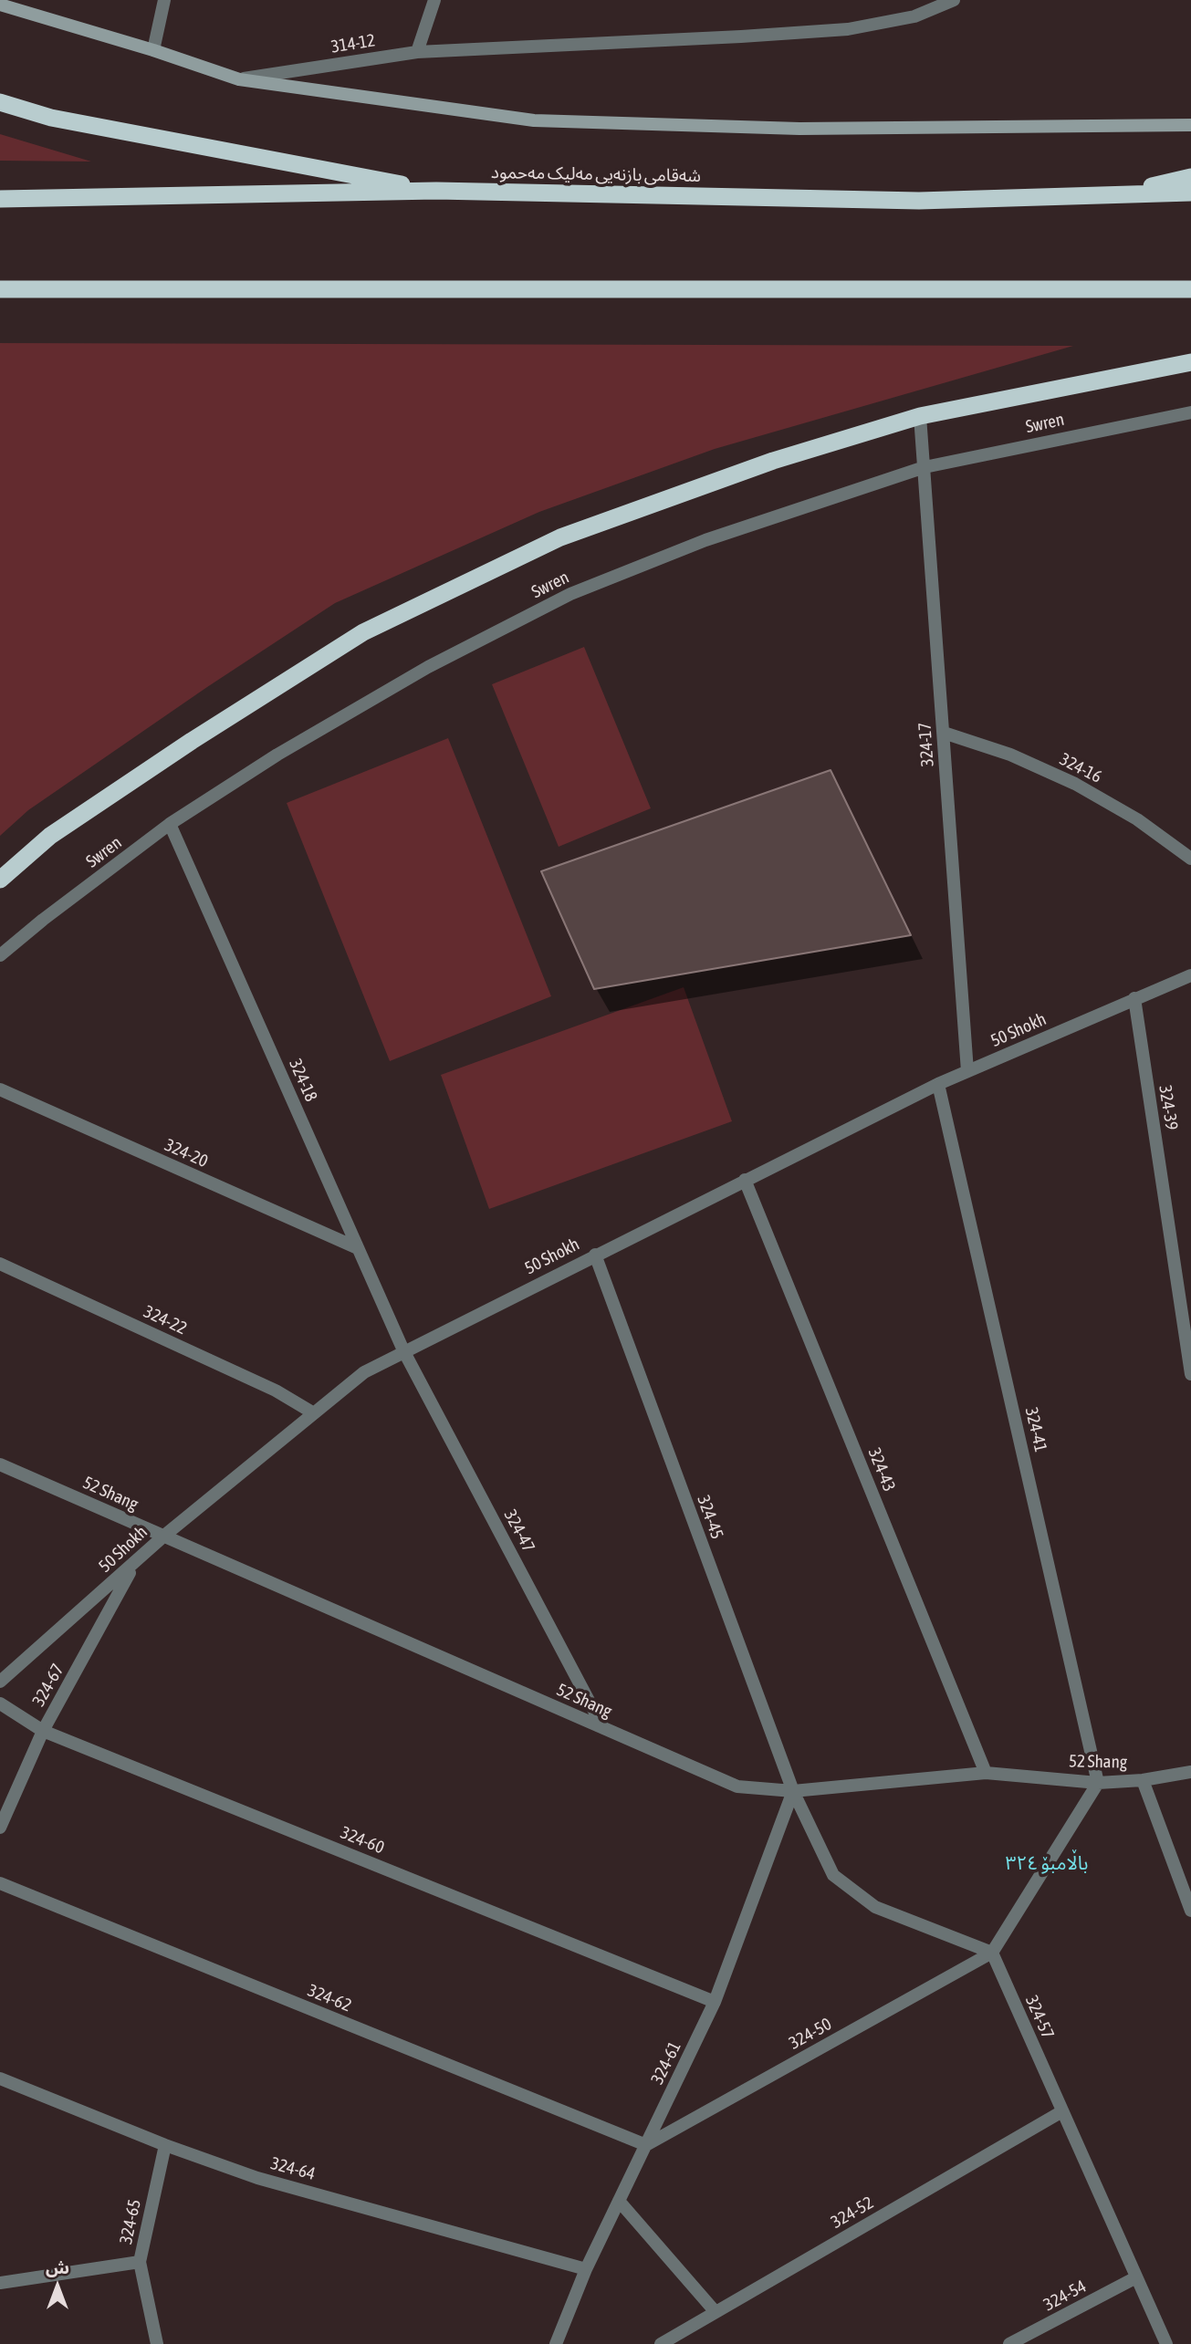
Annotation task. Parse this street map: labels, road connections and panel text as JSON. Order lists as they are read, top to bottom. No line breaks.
{"streets":{"highway":["شەقامی بازنەیی مەلیک مەحمود"],"street":["314-12","Swren","324-17","324-16","50 Shokh","324-18","324-39","324-20","324-22","324-41","324-43","52 Shang","324-45","324-47","324-67","324-60","324-62","324-57","324-50","324-61","324-64","324-52","324-65","324-54"]},"crossings":[["Swren","324-17"],["Swren","324-18"],["324-17","324-16"],["324-17","50 Shokh"],["50 Shokh","324-18"],["50 Shokh","324-39"],["50 Shokh","324-22"],["50 Shokh","324-41"],["50 Shokh","324-43"],["50 Shokh","52 Shang"],["50 Shokh","324-45"],["50 Shokh","324-47"],["50 Shokh","324-67"],["324-18","324-20"],["324-18","324-47"],["324-41","52 Shang"],["324-43","52 Shang"],["52 Shang","324-45"],["52 Shang","324-47"],["52 Shang","324-61"],["324-45","324-61"],["324-67","324-60"],["324-60","324-61"],["324-62","324-50"],["324-62","324-61"],["324-57","324-50"],["324-57","324-52"],["324-57","324-54"],["324-50","324-61"],["324-61","324-64"],["324-64","324-65"]],"districts":["باڵامبۆ ٣٢٤"],"north":"top"}
